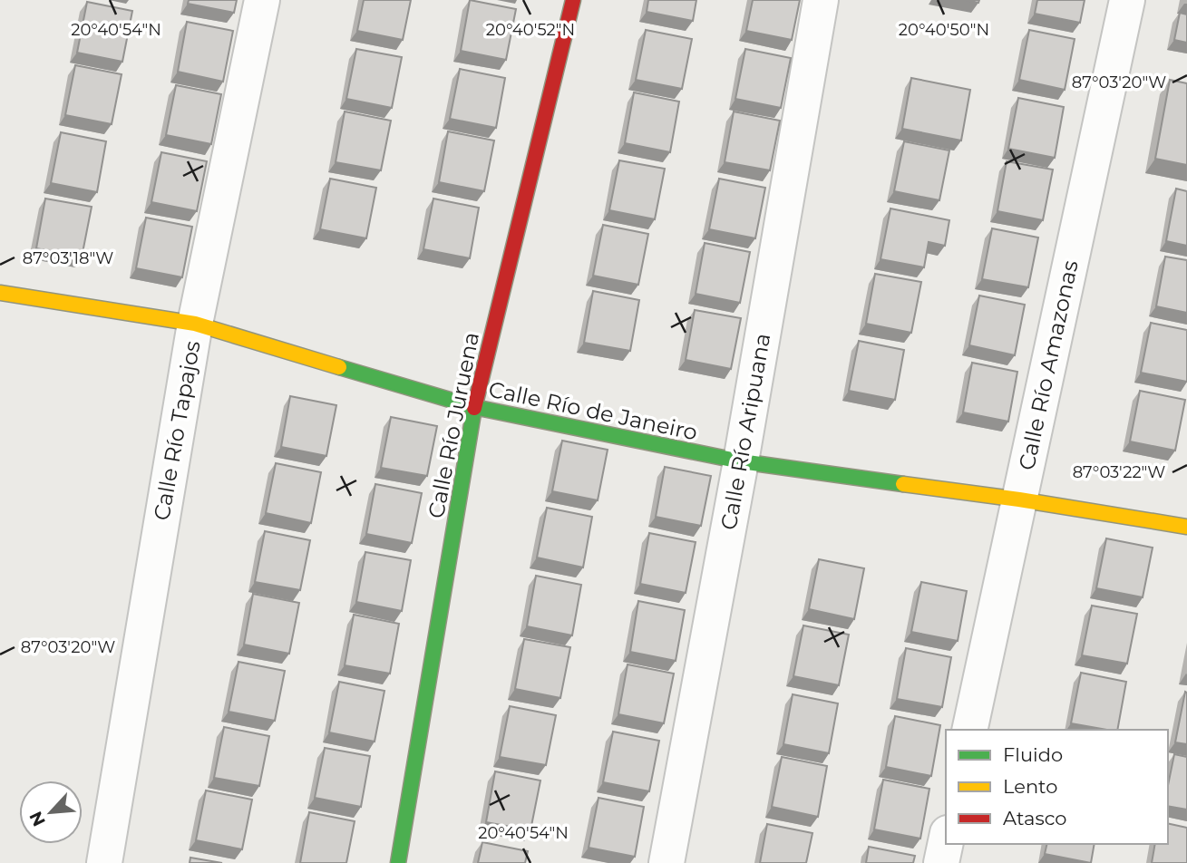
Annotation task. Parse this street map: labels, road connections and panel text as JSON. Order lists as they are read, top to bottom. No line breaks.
{"streets":{"street":["Calle Río Amazonas","Calle Río de Janeiro","Calle Río Juruena","Calle Río Tapajos","Calle Río Aripuana"]},"crossings":[["Calle Río Amazonas","Calle Río de Janeiro"],["Calle Río de Janeiro","Calle Río Juruena"],["Calle Río de Janeiro","Calle Río Tapajos"],["Calle Río de Janeiro","Calle Río Aripuana"]],"legend":["Fluido","Lento","Atasco"],"north":"bottom left","coordinates":["20°40'54\"N","20°40'52\"N","20°40'50\"N","87°03'20\"W","87°03'18\"W","87°03'22\"W"]}
